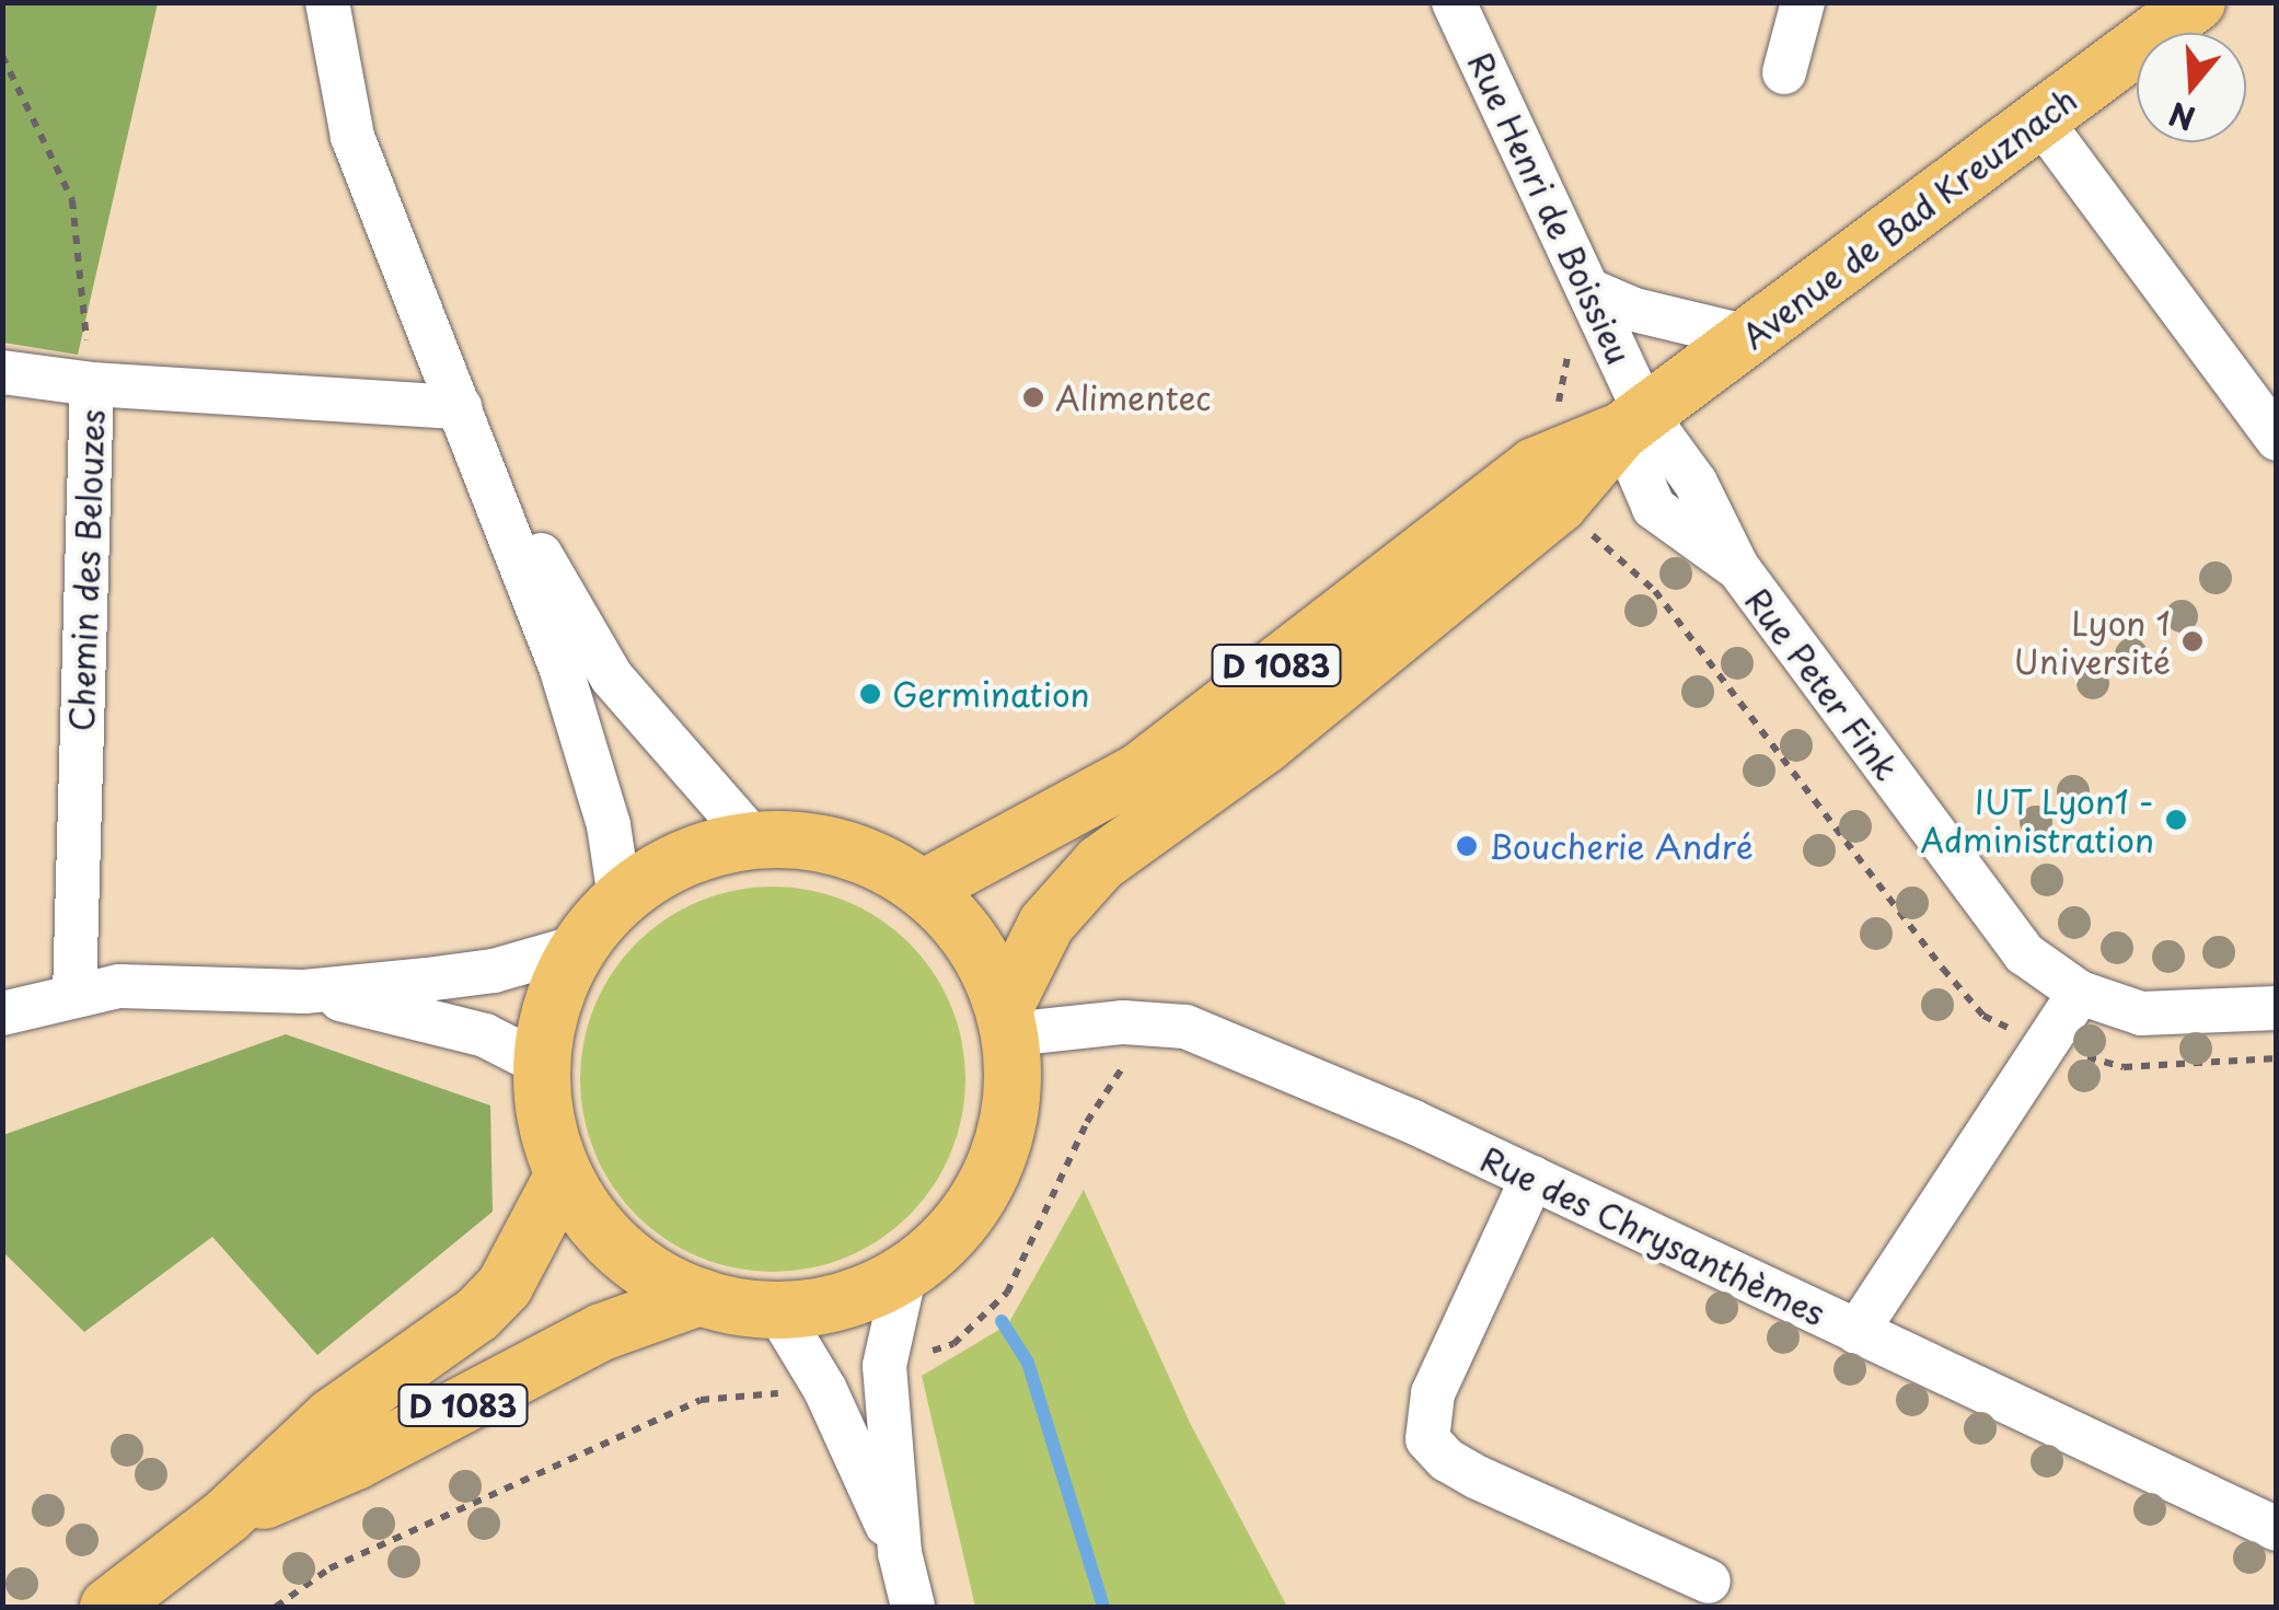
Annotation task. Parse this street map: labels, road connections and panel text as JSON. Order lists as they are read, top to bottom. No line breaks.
{"streets":{"main road":["Avenue de Bad Kreuznach","D 1083"],"street":["Rue Henri de Boissieu","Chemin des Belouzes","Rue Peter Fink","Rue des Chrysanthèmes"]},"crossings":[["Rue Henri de Boissieu","Avenue de Bad Kreuznach"],["Rue Henri de Boissieu","Rue Peter Fink"],["Avenue de Bad Kreuznach","Rue Peter Fink"],["Avenue de Bad Kreuznach","Rue des Chrysanthèmes"]],"places":["Alimentec","Lyon 1 Université","Germination","IUT Lyon1 - Administration","Boucherie André"],"north":"bottom"}
